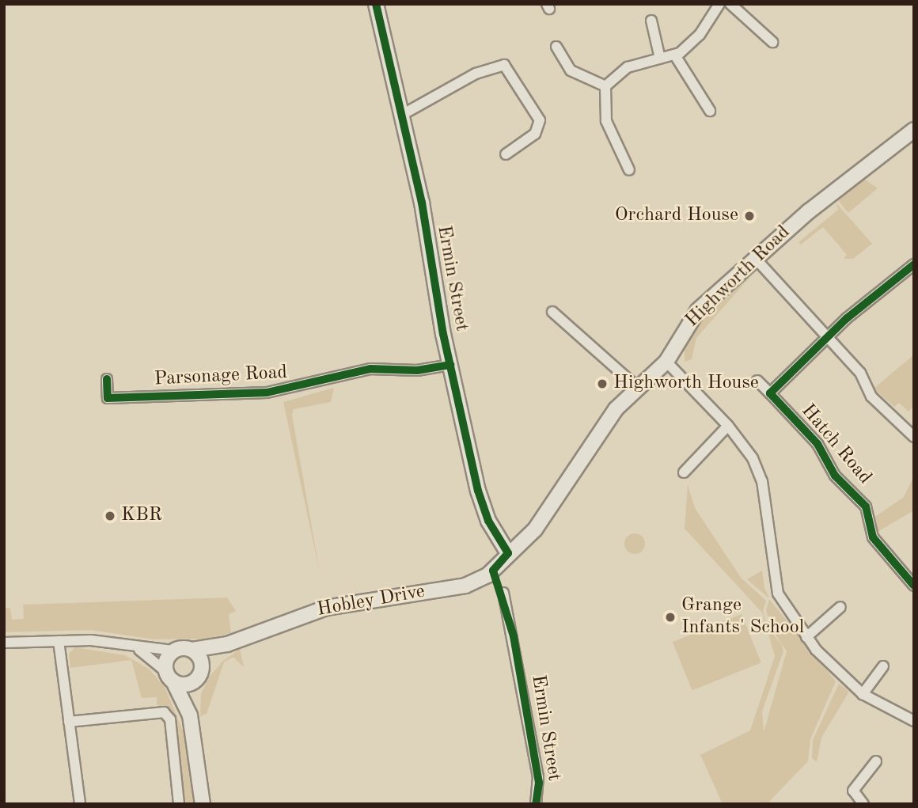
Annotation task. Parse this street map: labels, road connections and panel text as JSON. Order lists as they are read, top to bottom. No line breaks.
{"streets":{"main road":["Highworth Road","Ermin Street","Hobley Drive"],"street":["Parsonage Road","Hatch Road"]},"crossings":[["Highworth Road","Ermin Street"],["Highworth Road","Hobley Drive"],["Ermin Street","Parsonage Road"],["Ermin Street","Hobley Drive"]],"places":["Orchard House","Highworth House","KBR","Grange Infants' School"]}
